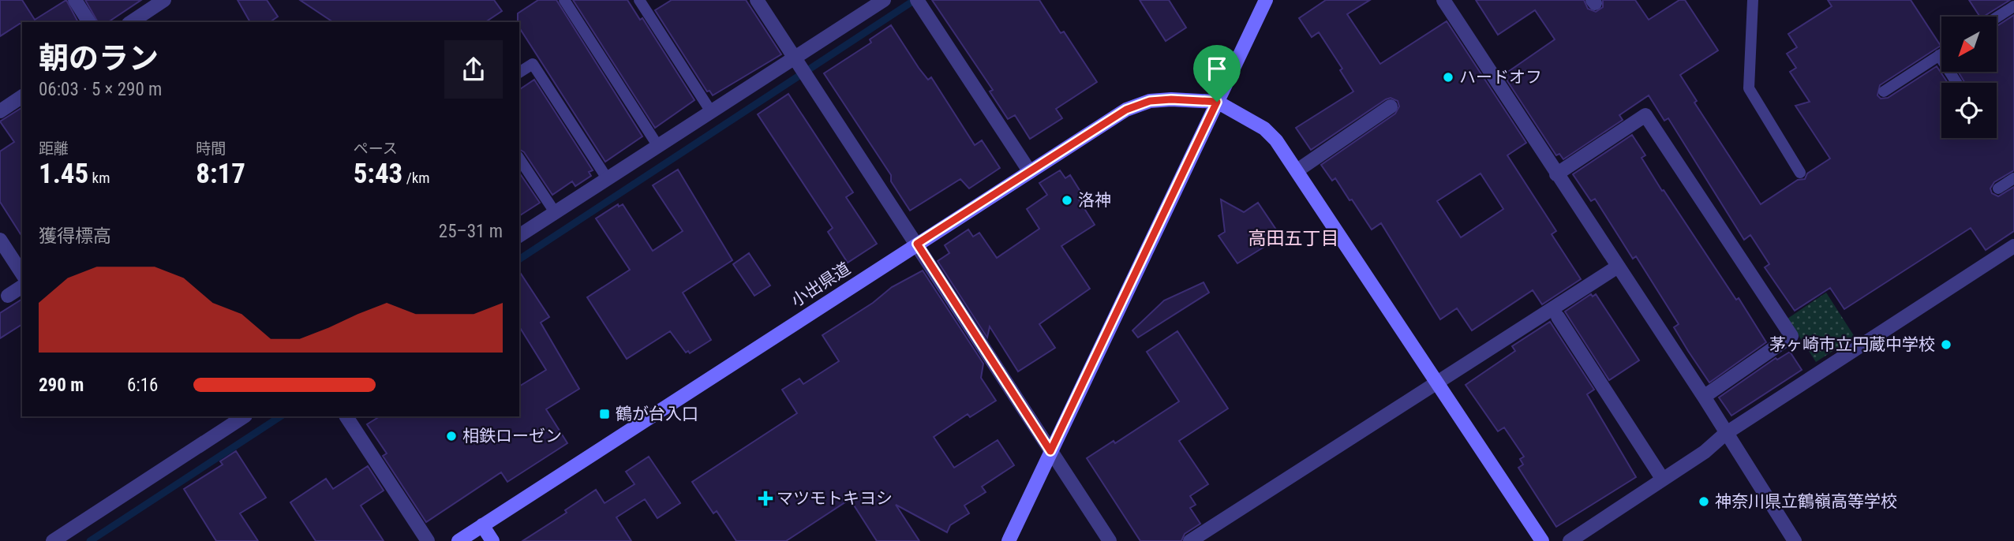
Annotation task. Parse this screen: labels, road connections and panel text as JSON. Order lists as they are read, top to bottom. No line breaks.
{"streets":{"street":["小出県道"]},"districts":["高田五丁目"],"places":{"other":["ハードオフ","洛神","茅ヶ崎市立円蔵中学校","相鉄ローゼン","神奈川県立鶴嶺高等学校"],"transit":["鶴が台入口"],"health":["マツモトキヨシ"]},"north":"bottom left","page":{"heading":["朝のラン","06:03 · 5 × 290 m"],"stats":[["距離","1.45 km"],["時間","8:17"],["ペース","5:43 /km"]],"chart":["獲得標高","25–31 m"],"list":[{"name":"290 m","note":"6:16"}]}}
